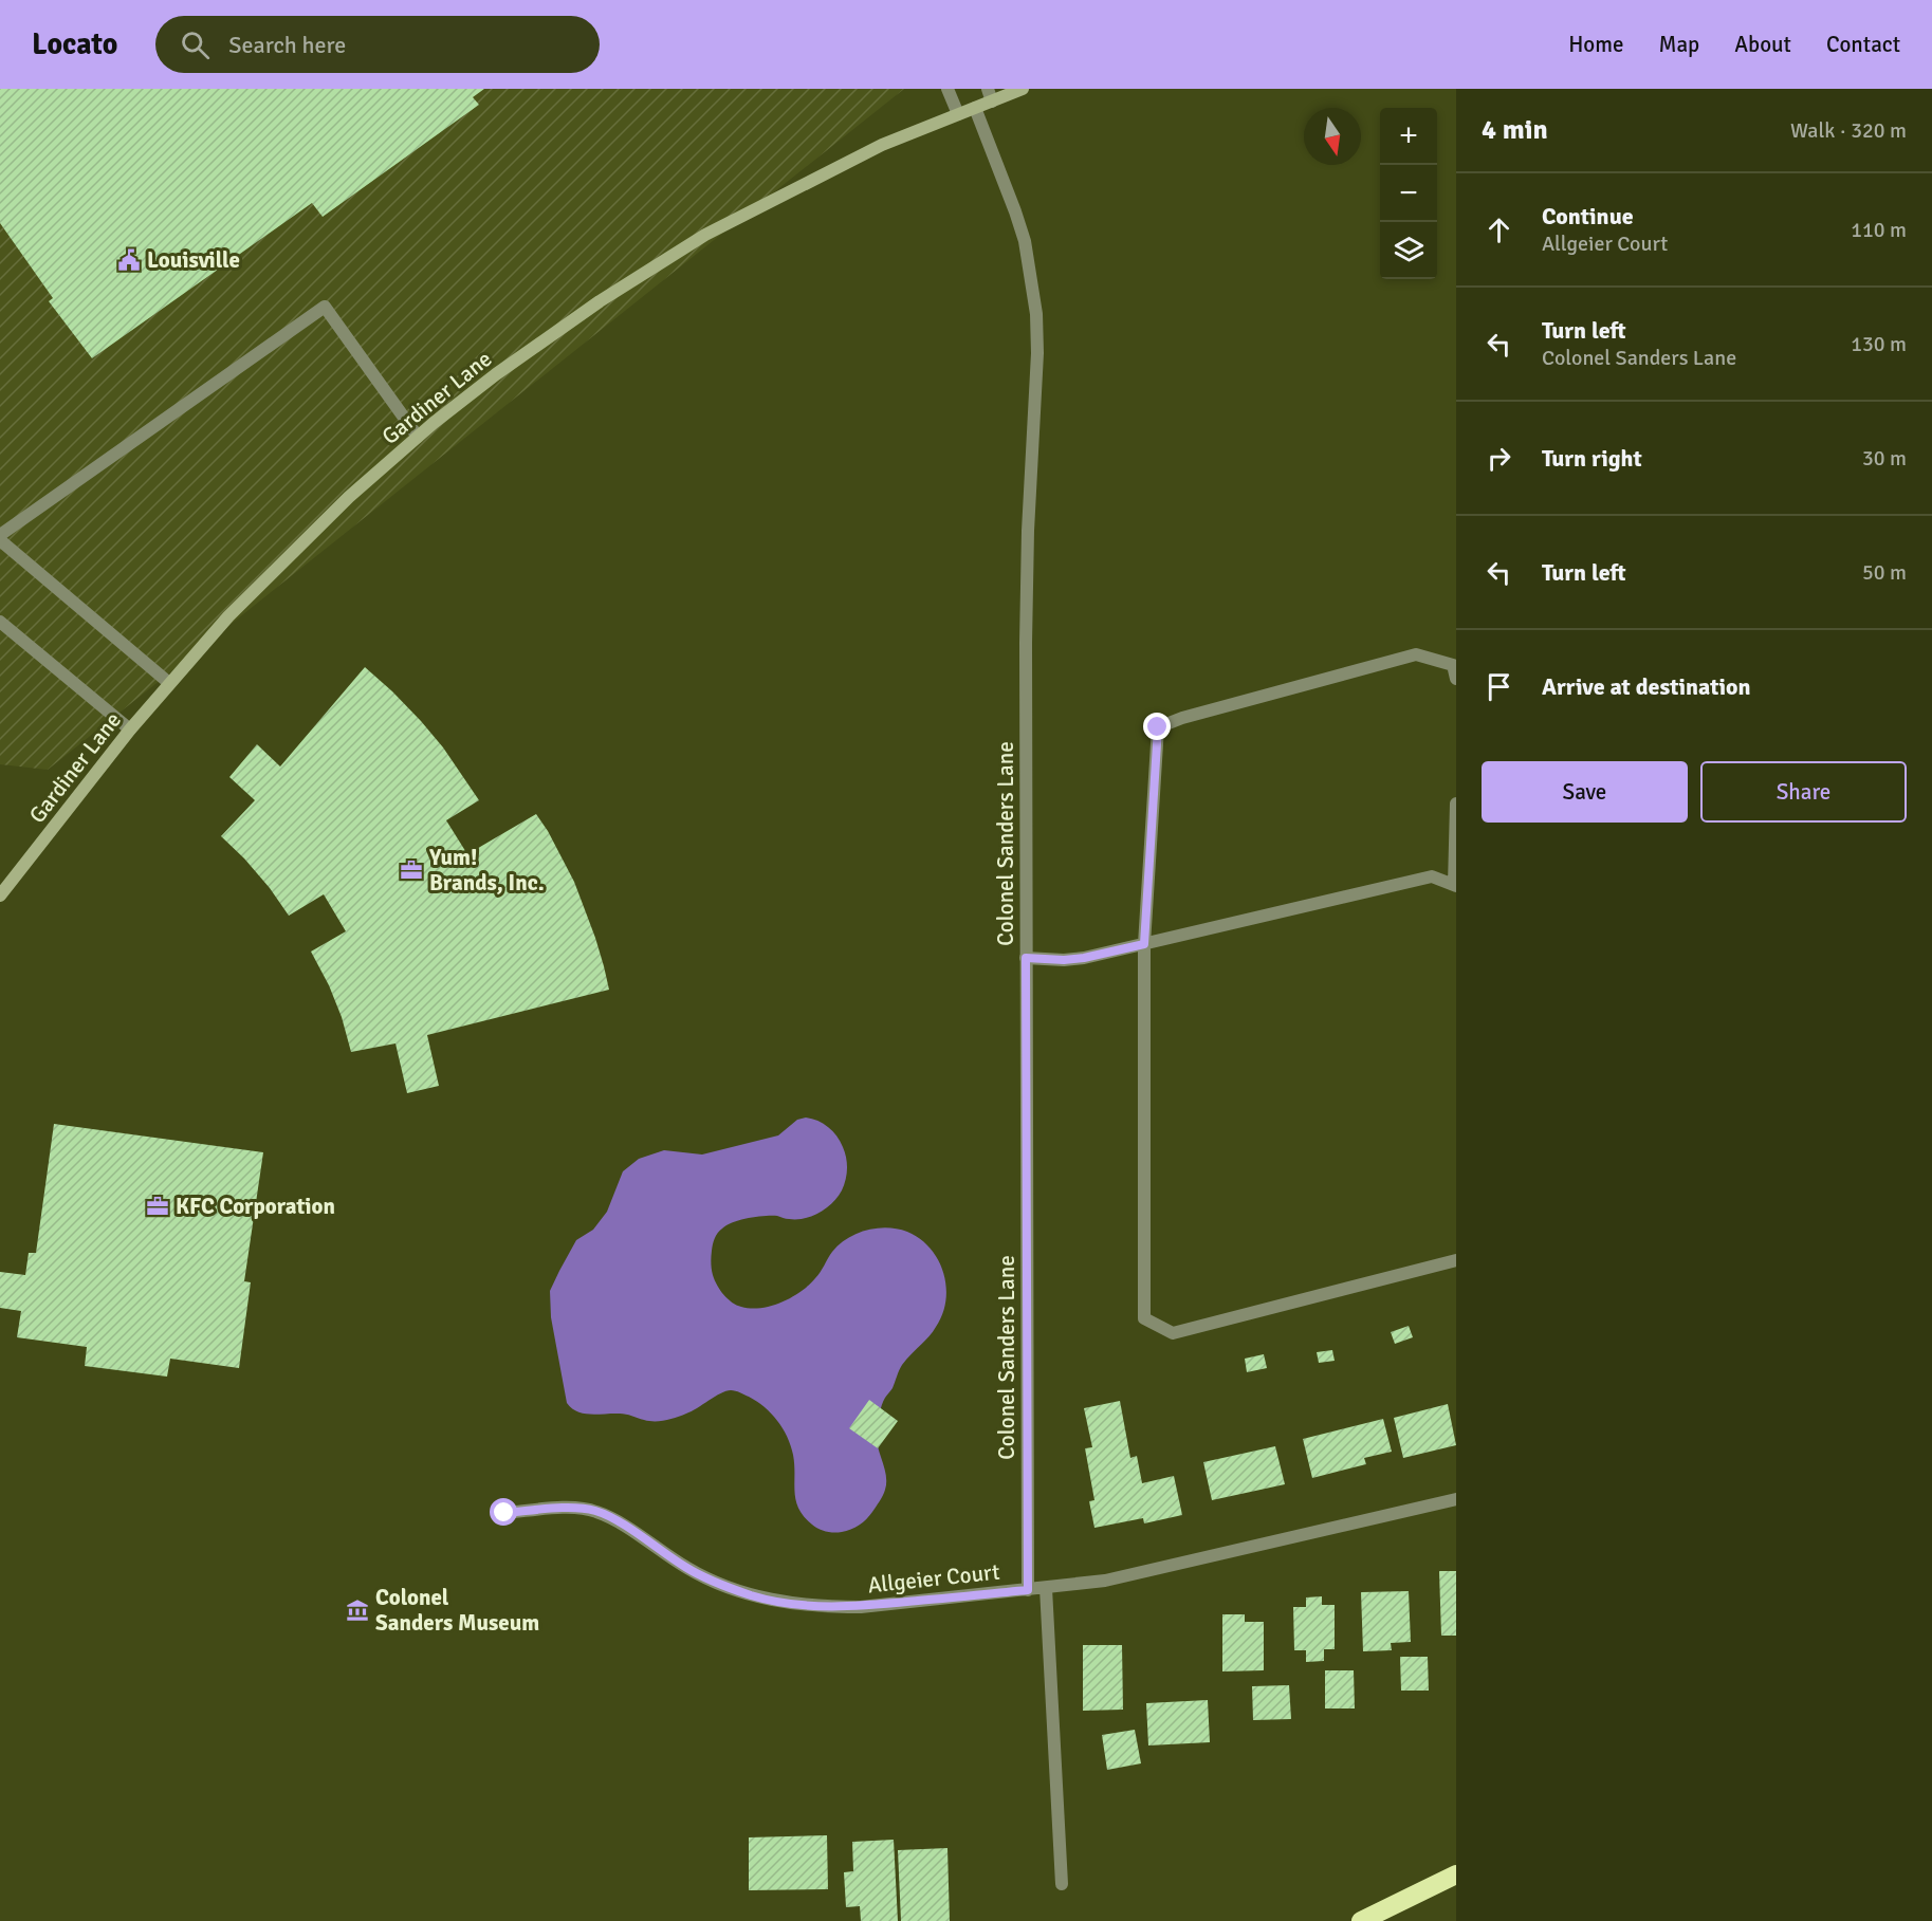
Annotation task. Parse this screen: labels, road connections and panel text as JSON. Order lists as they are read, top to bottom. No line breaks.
{"streets":{"street":["Gardiner Lane","Colonel Sanders Lane","Allgeier Court"]},"crossings":[["Gardiner Lane","Colonel Sanders Lane"],["Colonel Sanders Lane","Allgeier Court"]],"places":{"public building":["Louisville"],"office":["Yum! Brands, Inc.","KFC Corporation"],"museum":["Colonel Sanders Museum"]},"north":"bottom","page":{"header":"Locato","search":"Search here","nav":["Home","Map","About","Contact"],"heading":["4 min","Walk · 320 m"],"map_buttons":["+","−"],"list":[["Continue","Allgeier Court","110 m"],["Turn left","Colonel Sanders Lane","130 m"],["Turn right","30 m"],["Turn left","50 m"],"Arrive at destination"],"buttons":["Save","Share"]}}
